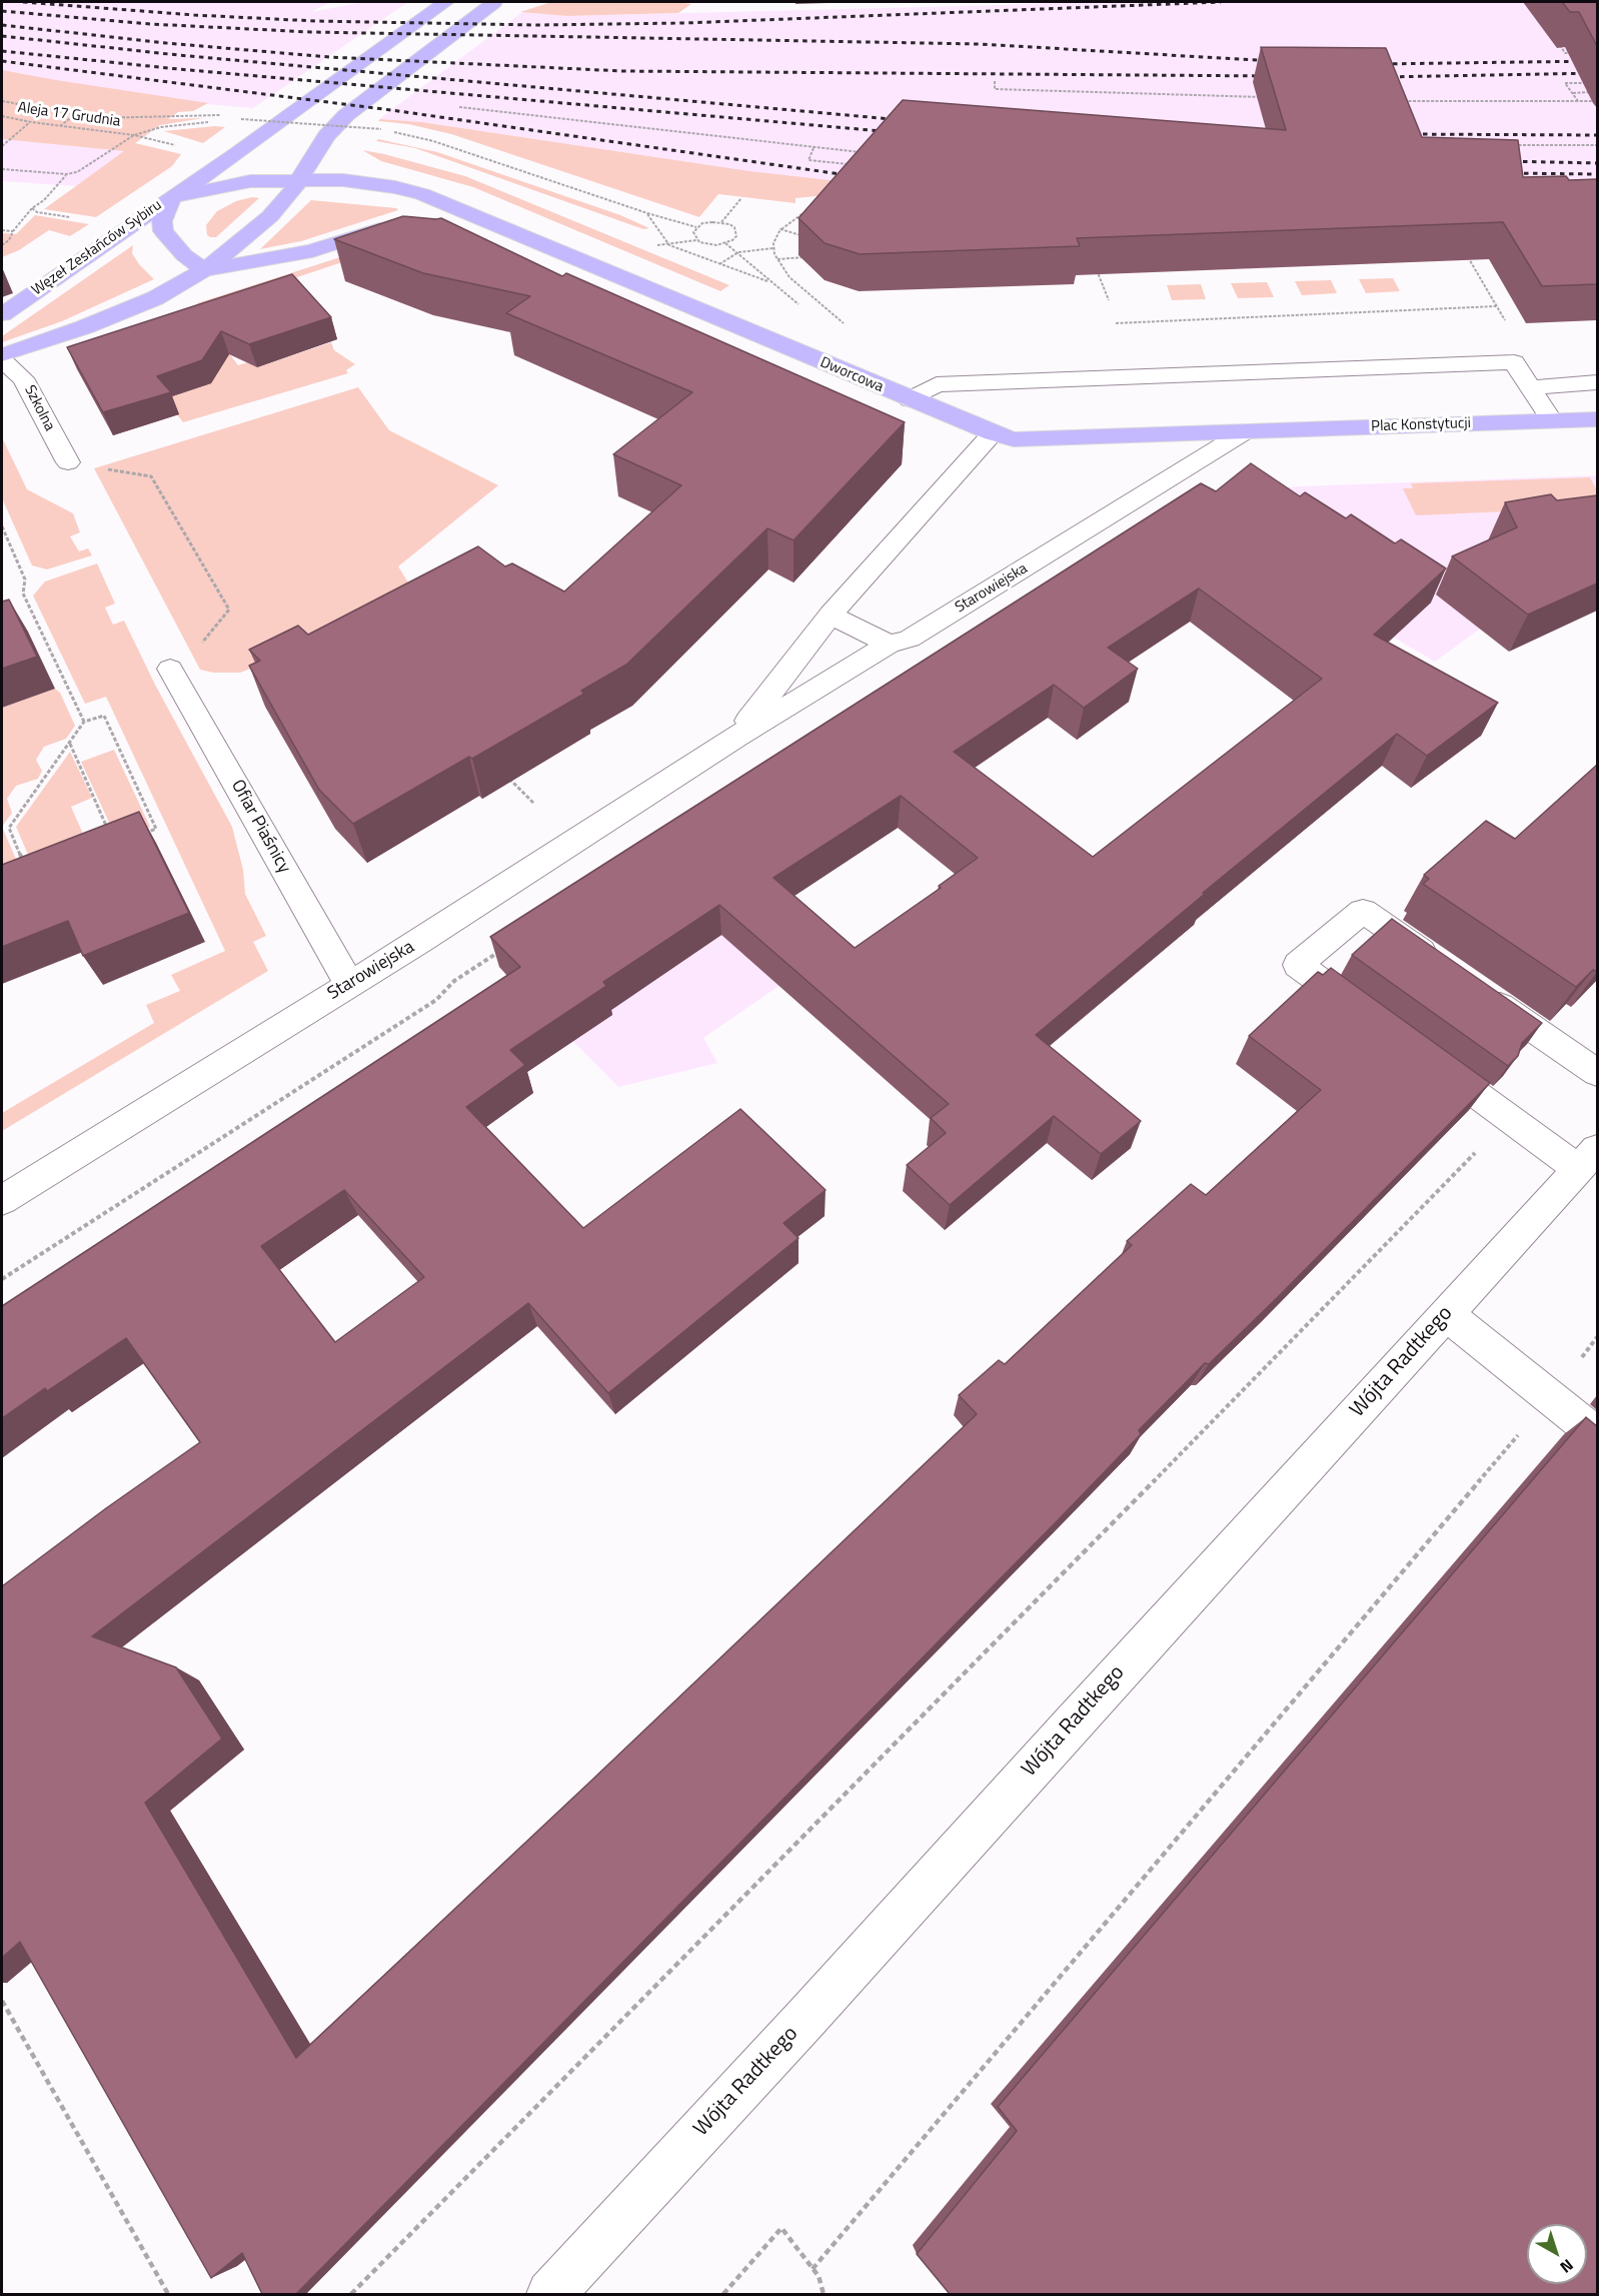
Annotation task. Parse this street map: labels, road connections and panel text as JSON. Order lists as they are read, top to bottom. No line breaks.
{"streets":{"main road":["Węzeł Zesłańców Sybiru","Dworcowa","Plac Konstytucji"],"street":["Szkolna","Starowiejska","Ofiar Piaśnicy","Wójta Radtkego"],"path":["Aleja 17 Grudnia"]},"crossings":[["Węzeł Zesłańców Sybiru","Dworcowa"],["Dworcowa","Plac Konstytucji"],["Dworcowa","Starowiejska"],["Plac Konstytucji","Starowiejska"],["Starowiejska","Ofiar Piaśnicy"]],"north":"bottom right"}
